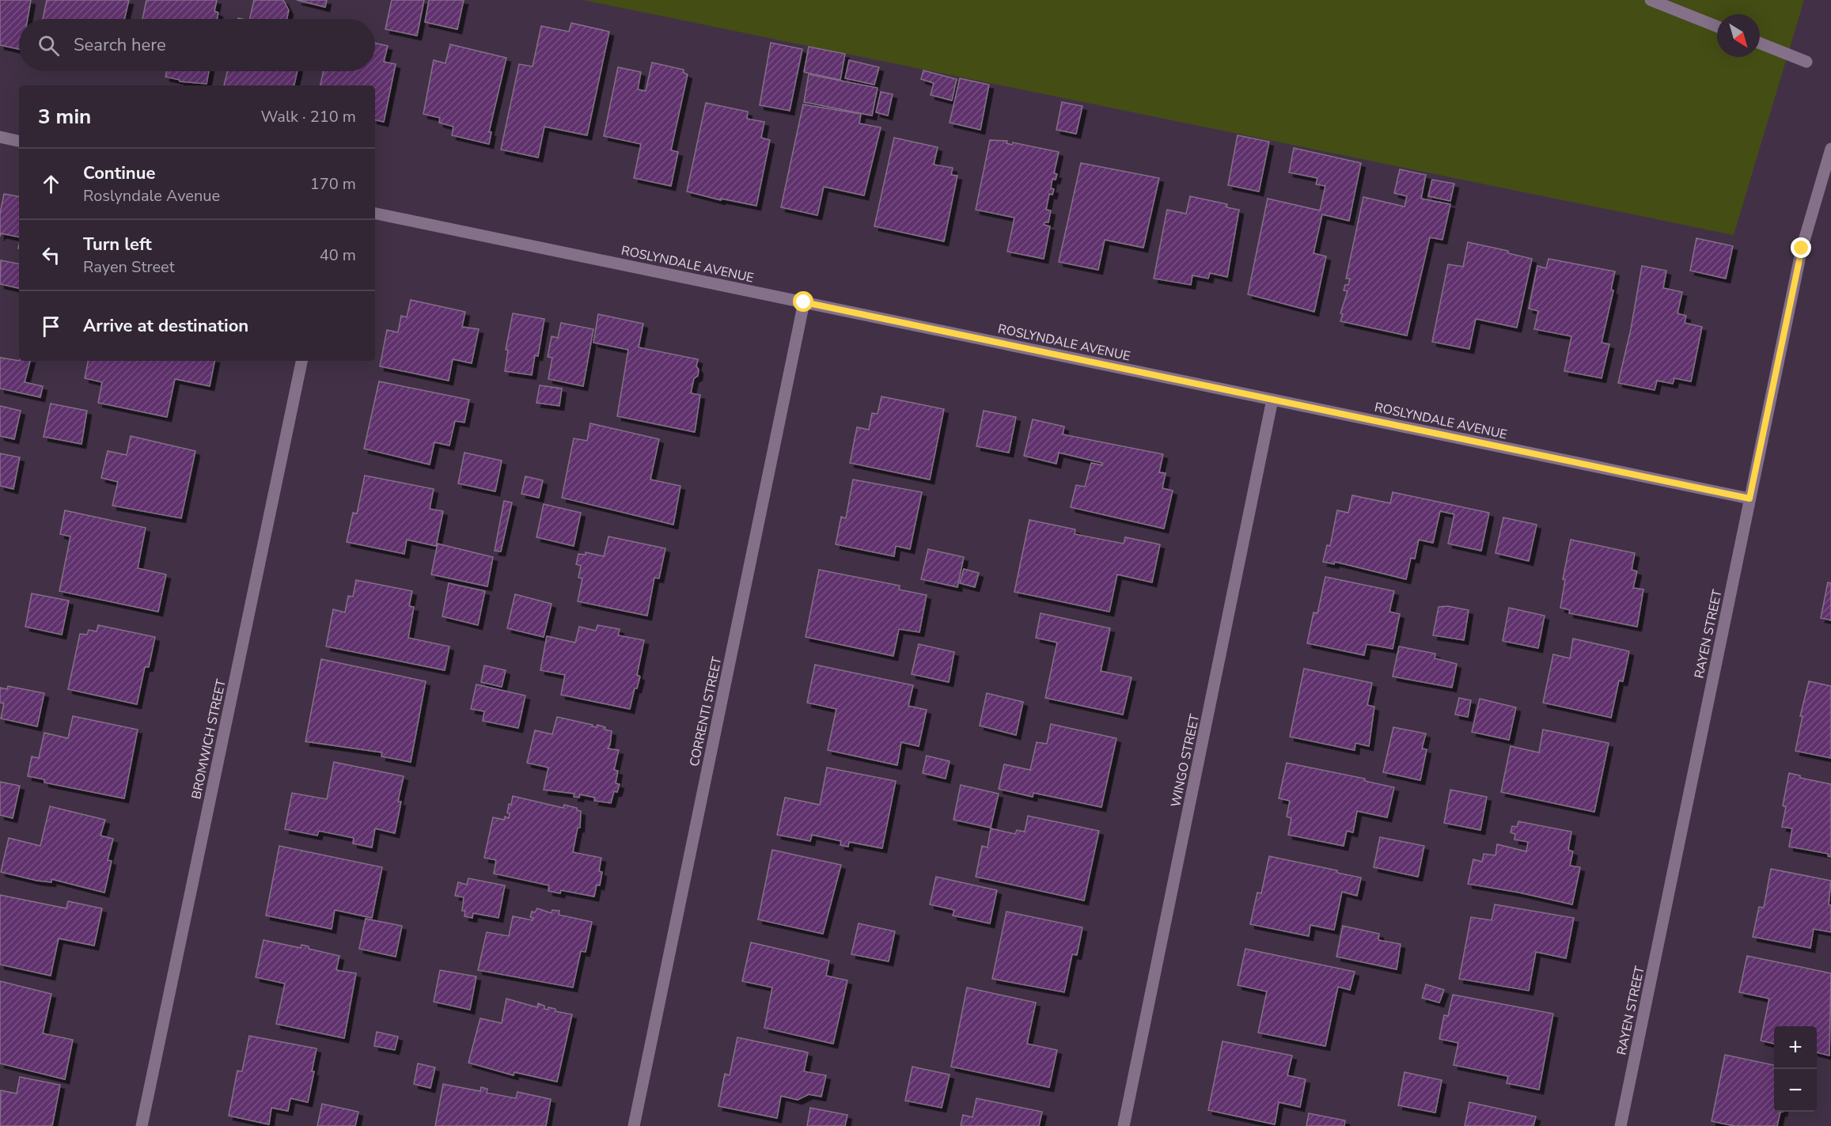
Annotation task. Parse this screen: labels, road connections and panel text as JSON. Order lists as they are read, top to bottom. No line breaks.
{"streets":{"street":["ROSLYNDALE AVENUE","RAYEN STREET","CORRENTI STREET","BROMWICH STREET","WINGO STREET"]},"crossings":[["ROSLYNDALE AVENUE","RAYEN STREET"],["ROSLYNDALE AVENUE","CORRENTI STREET"],["ROSLYNDALE AVENUE","WINGO STREET"]],"north":"bottom right","page":{"search":"Search here","heading":["3 min","Walk · 210 m"],"list":[["Continue","Roslyndale Avenue","170 m"],["Turn left","Rayen Street","40 m"],"Arrive at destination"],"map_buttons":["+","−"]}}
